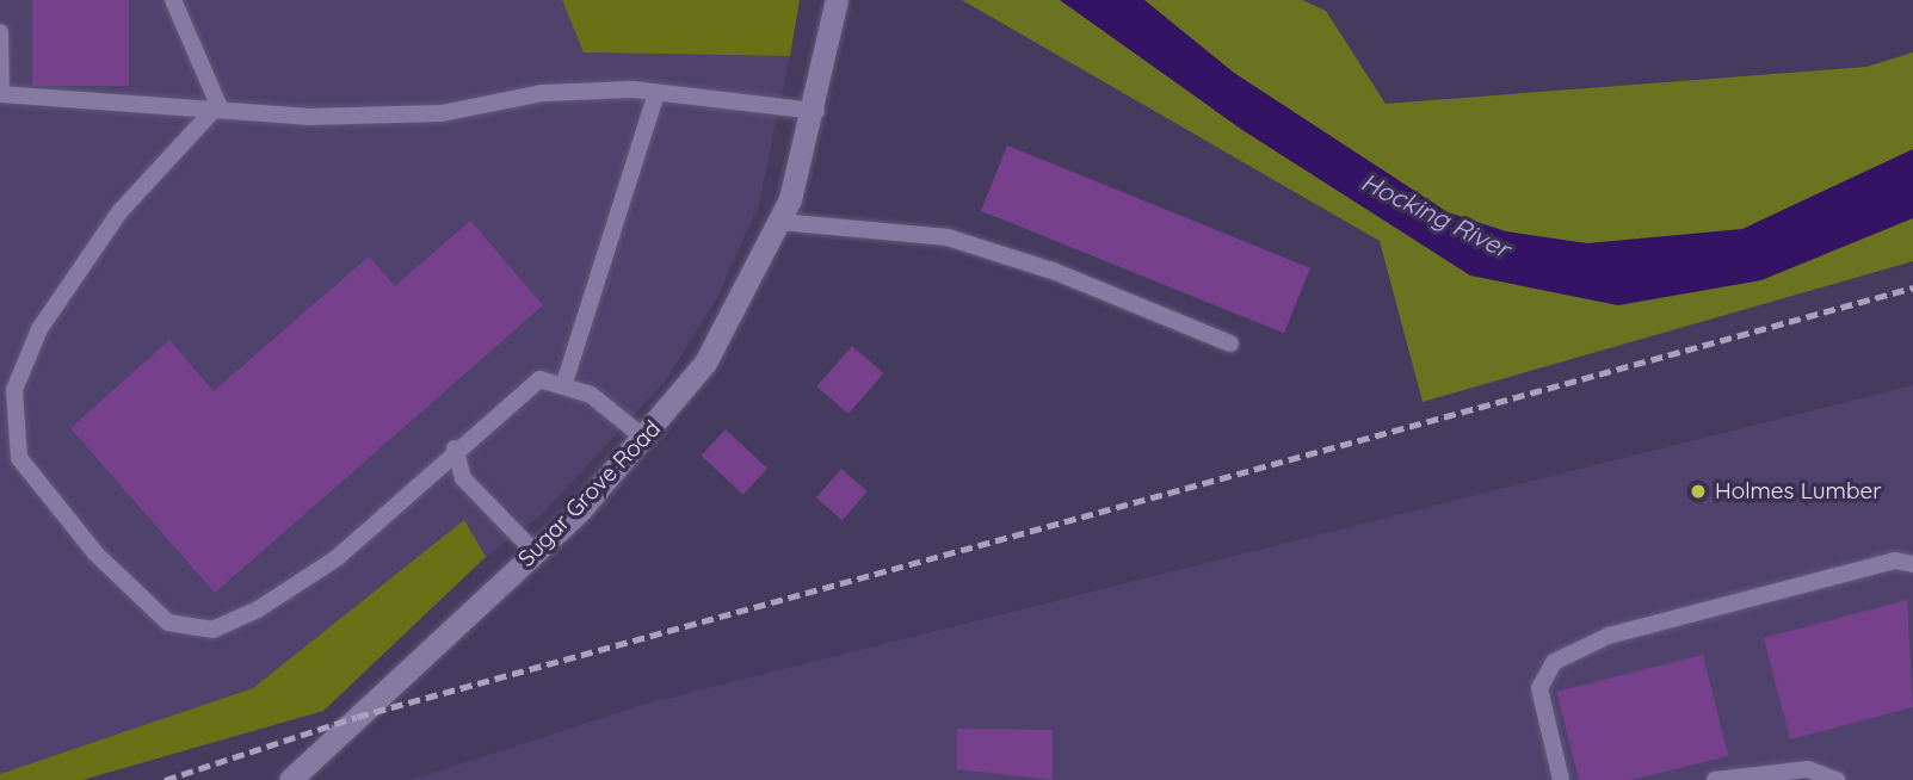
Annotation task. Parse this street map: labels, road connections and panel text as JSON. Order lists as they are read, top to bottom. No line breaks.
{"streets":{"street":["Sugar Grove Road"]},"water":["Hocking River"],"places":["Holmes Lumber"]}
